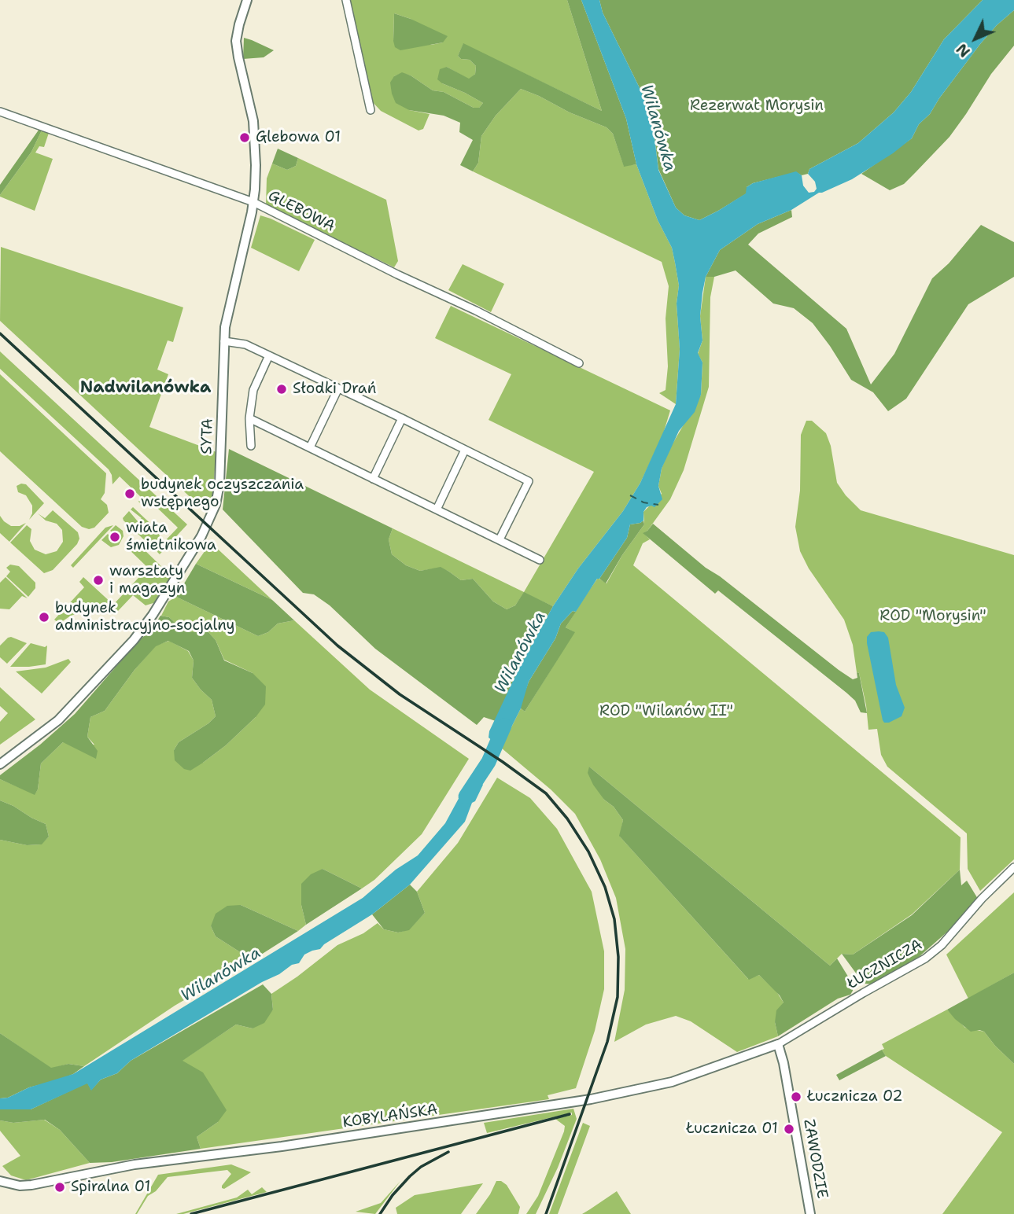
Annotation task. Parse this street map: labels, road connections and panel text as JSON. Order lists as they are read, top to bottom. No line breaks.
{"streets":{"street":["GLEBOWA","SYTA","ŁUCZNICZA","KOBYLAŃSKA","ZAWODZIE"]},"crossings":[["GLEBOWA","SYTA"],["ŁUCZNICZA","KOBYLAŃSKA"],["ŁUCZNICZA","ZAWODZIE"],["KOBYLAŃSKA","ZAWODZIE"]],"districts":["Nadwilanówka"],"water":["Wilanówka"],"parks":["Rezerwat Morysin","ROD \"Morysin\"","ROD \"Wilanów II\""],"places":["Glebowa 01","Słodki Drań","budynek oczyszczania wstępnego","wiata śmietnikowa","warsztaty i magazyn","budynek administracyjno-socjalny","Łucznicza 02","Łucznicza 01","Spiralna 01"],"north":"bottom left"}
